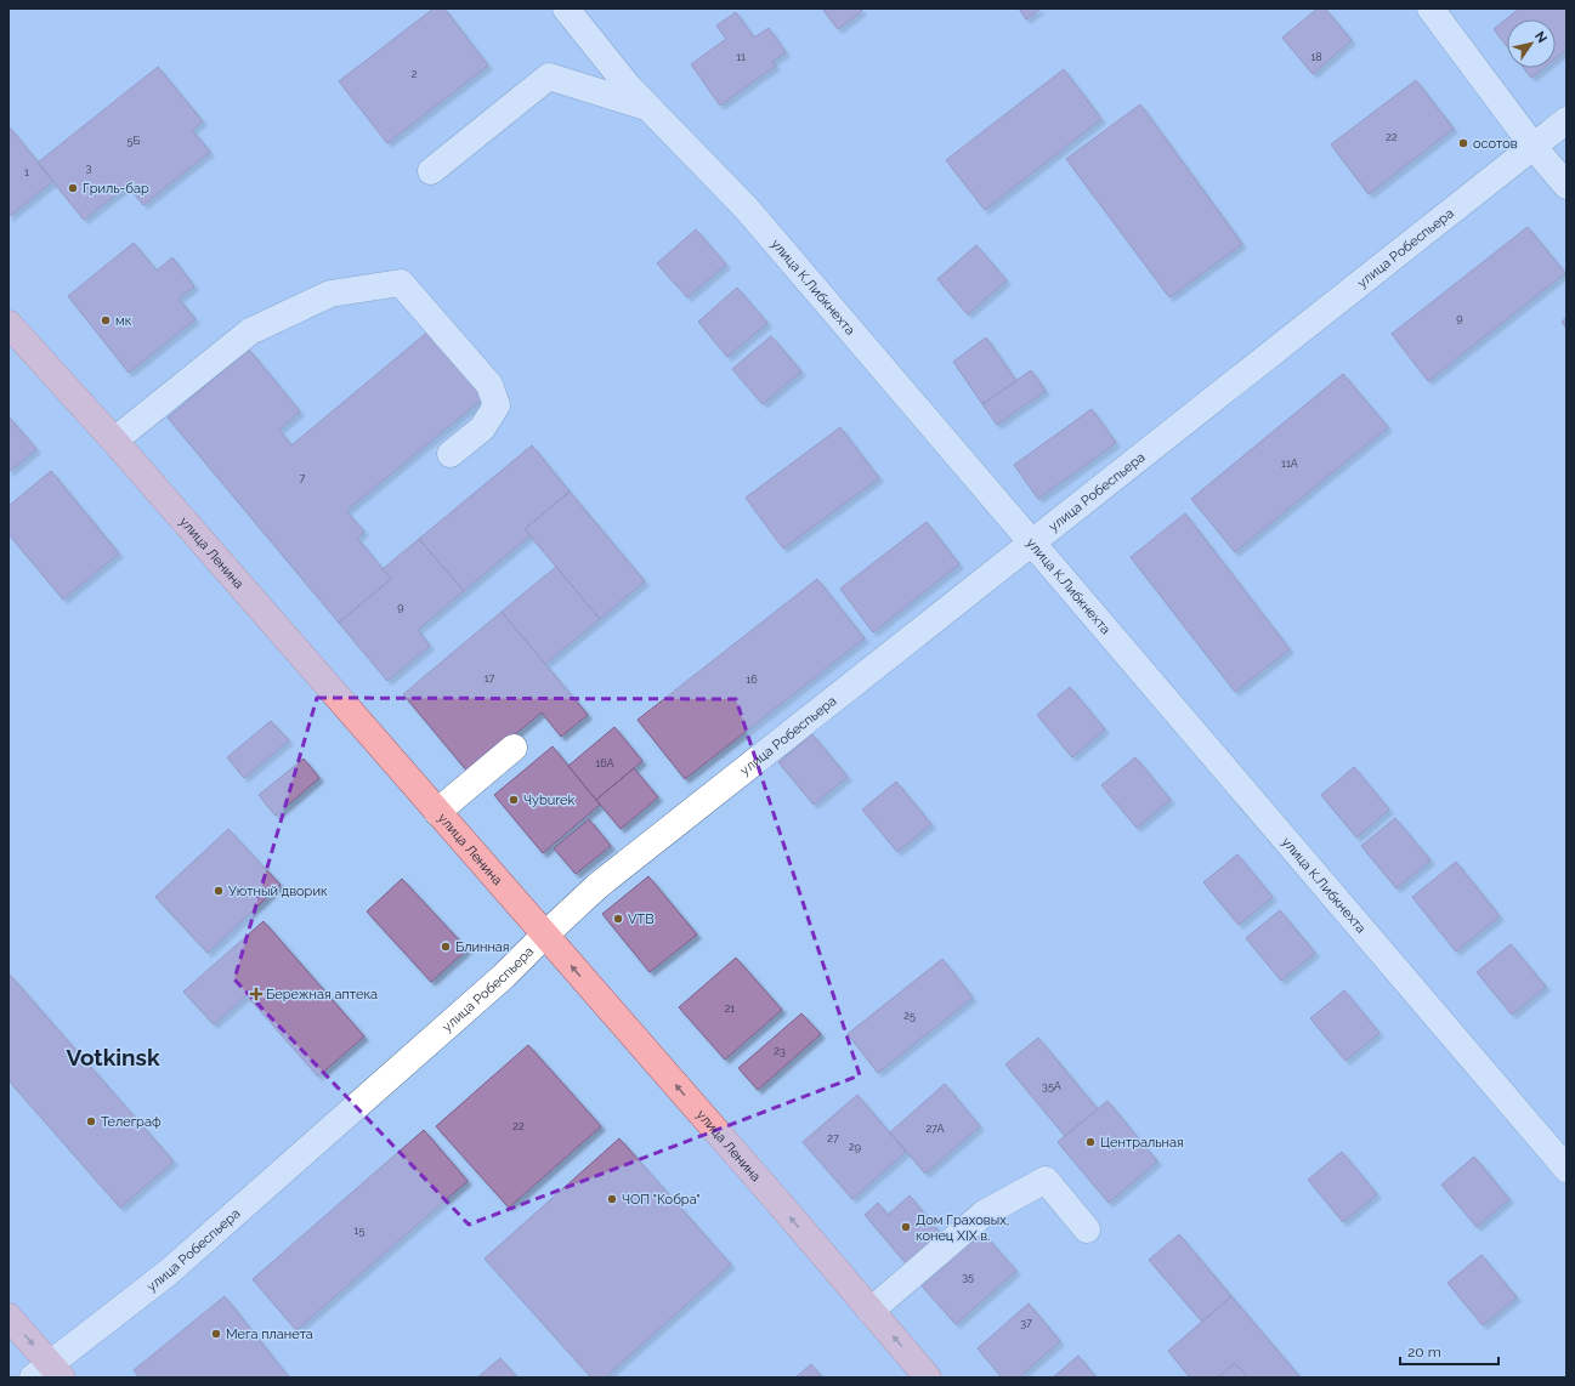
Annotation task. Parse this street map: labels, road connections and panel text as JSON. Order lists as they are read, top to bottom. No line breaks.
{"streets":{"main road":["улица Ленина"],"street":["улица Робеспьера","улица К.Либкнехта"]},"crossings":[["улица Робеспьера","улица К.Либкнехта"],["улица Робеспьера","улица Ленина"]],"one_way":["улица Ленина"],"districts":["Votkinsk"],"places":{"other":["осотов","Гриль-бар","мк","Чуburek","Уютный дворик","VTB","Блинная","Телеграф","Центральная","ЧОП \"Кобра\"","Дом Граховых, конец XIX в.","Мега планета"],"health":["Бережная аптека"]},"house_numbers":["11","18","2","22","5Б","3","1","9","11А","7","9","17","16","16А","21","25","23","35А","22","27А","27","29","15","35","37"],"scale_bar":"20 m","north":"top right"}
